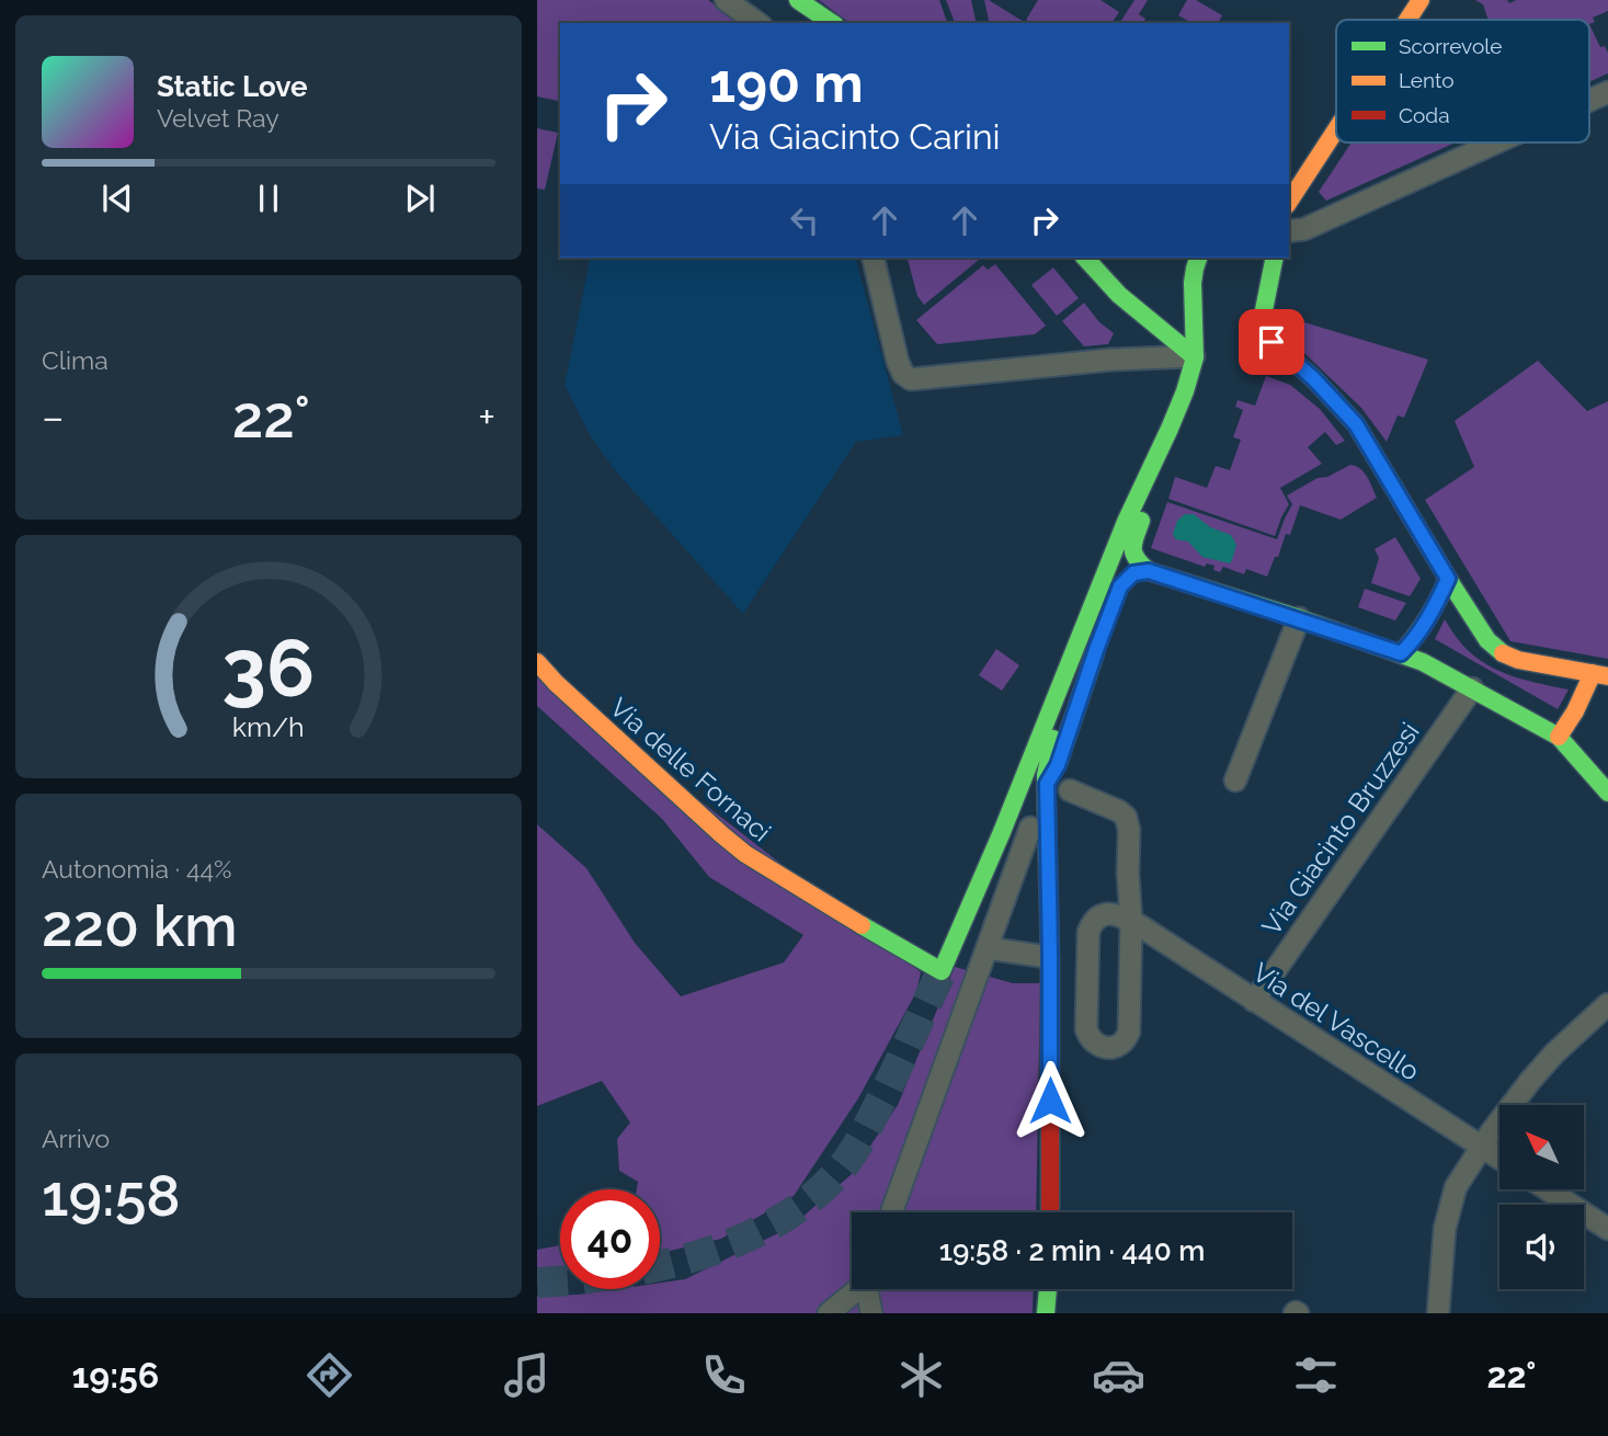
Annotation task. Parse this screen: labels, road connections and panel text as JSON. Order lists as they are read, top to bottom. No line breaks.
{"streets":{"street":["Via delle Fornaci","Via Giacinto Bruzzesi","Via del Vascello"]},"crossings":[["Via Giacinto Bruzzesi","Via del Vascello"]],"legend":["Scorrevole","Lento","Coda"],"north":"top left","page":{"turn":["190 m","Via Giacinto Carini"],"song":["Static Love","Velvet Ray"],"tile":["Clima",["Autonomia · 44%","220 km"],["Arrivo","19:58"]],"heat":["−","22°","+"],"limit":"40","trip":"19:58 · 2 min · 440 m","tabs":["19:56","22°"],"gauge":["36","km/h"]}}
